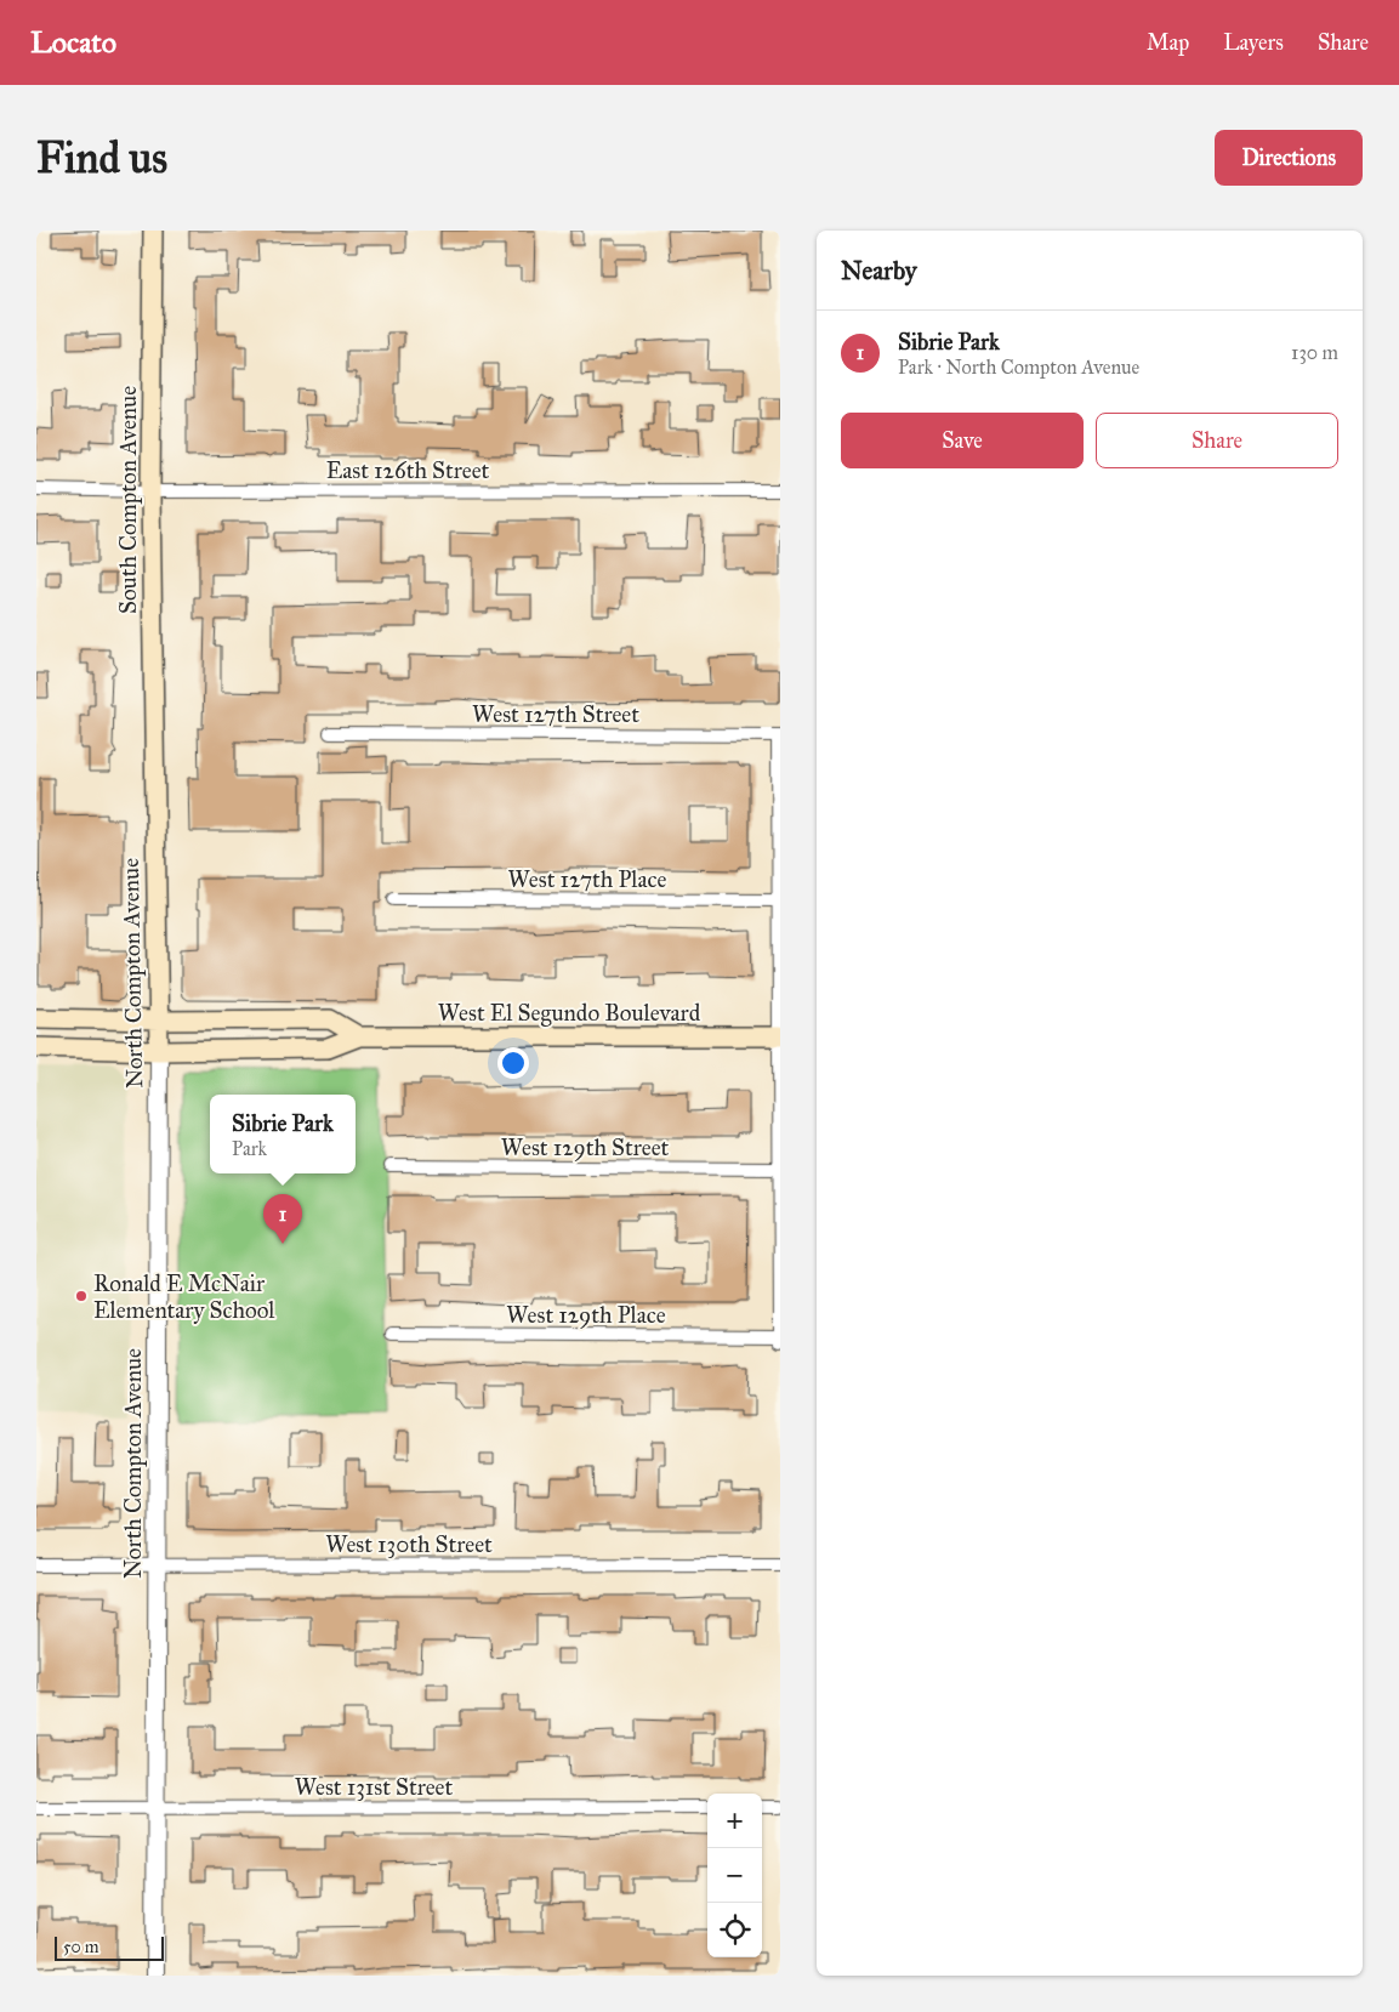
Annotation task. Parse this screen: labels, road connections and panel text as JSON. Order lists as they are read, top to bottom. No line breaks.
{"streets":{"main road":["South Compton Avenue","North Compton Avenue","West El Segundo Boulevard"],"street":["East 126th Street","West 127th Street","West 127th Place","West 129th Street","West 129th Place","West 130th Street","West 131st Street"]},"crossings":[["East 126th Street","South Compton Avenue"],["South Compton Avenue","North Compton Avenue"],["North Compton Avenue","West El Segundo Boulevard"],["North Compton Avenue","West 130th Street"],["North Compton Avenue","West 131st Street"]],"places":["Ronald E McNair Elementary School"],"scale_bar":"50 m","page":{"header":"Locato","nav":["Map","Layers","Share"],"buttons":["Directions",["Save","Share"]],"title":"Find us","heading":"Nearby","list":[{"mark":"1","name":"Sibrie Park","note":"Park · North Compton Avenue","value":"130 m"}],"popup":["Sibrie Park","Park"],"pins":"1","map_buttons":["+","−"],"scale":"50 m"}}
